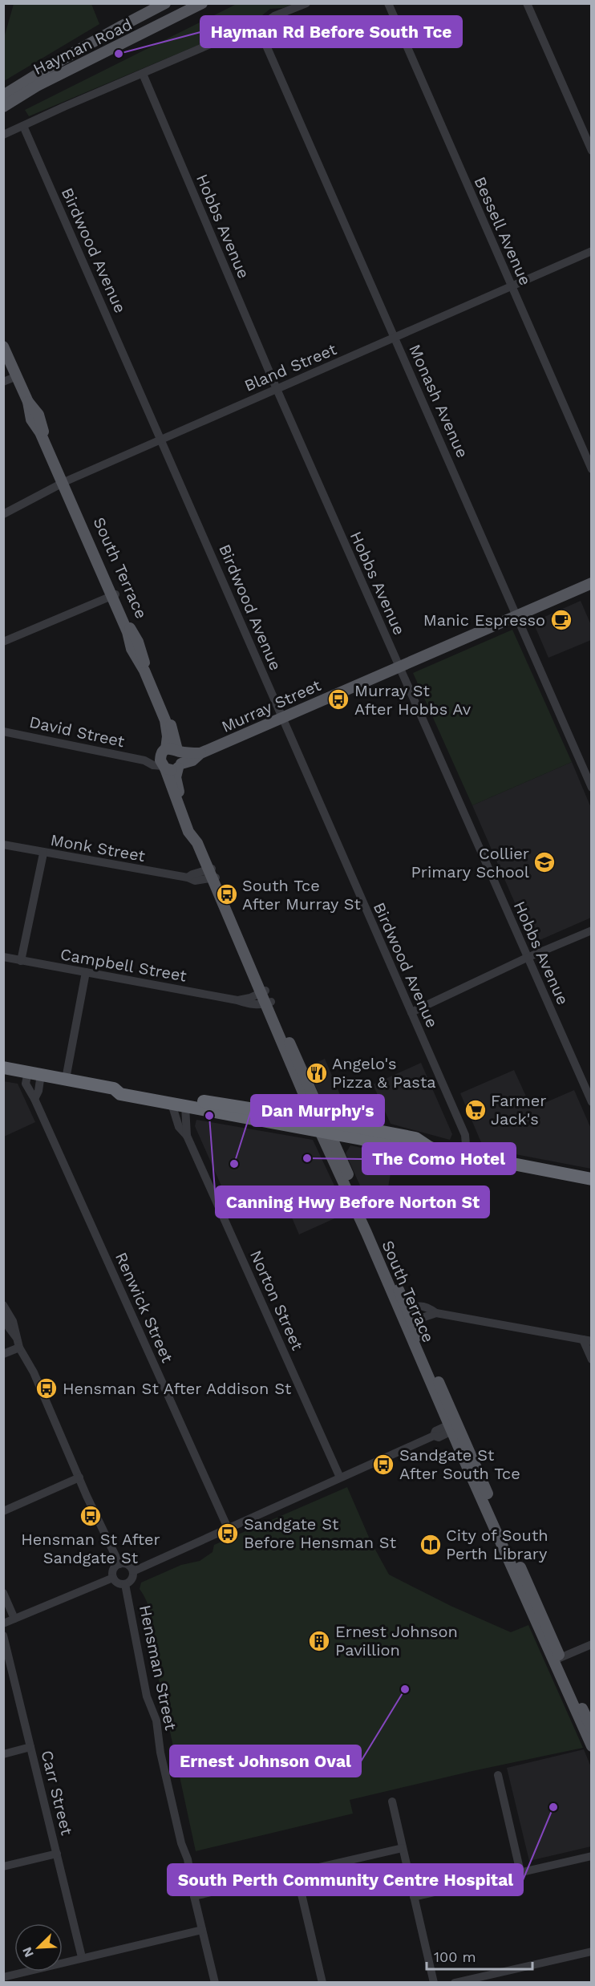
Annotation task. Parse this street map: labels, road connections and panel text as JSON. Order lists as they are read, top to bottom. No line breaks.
{"streets":{"main road":["Hayman Road","South Terrace","Murray Street"],"street":["Hobbs Avenue","Bessell Avenue","Birdwood Avenue","Bland Street","Monash Avenue","David Street","Monk Street","Campbell Street","Norton Street","Renwick Street","Hensman Street","Carr Street"]},"crossings":[["Hobbs Avenue","Bland Street"],["Hobbs Avenue","Murray Street"],["Bessell Avenue","Bland Street"],["Birdwood Avenue","Bland Street"],["Birdwood Avenue","Murray Street"],["Bland Street","Monash Avenue"],["Bland Street","South Terrace"],["Monash Avenue","Murray Street"],["South Terrace","Murray Street"],["South Terrace","David Street"],["South Terrace","Monk Street"],["South Terrace","Campbell Street"],["Murray Street","David Street"]],"places":{"other":["Hayman Rd Before South Tce","Canning Hwy Before Norton St","The Como Hotel","Dan Murphy's","Ernest Johnson Oval","South Perth Community Centre Hospital"],"cafe":["Manic Espresso"],"bus stop":["Murray St After Hobbs Av","South Tce After Murray St","Hensman St After Addison St","Sandgate St After South Tce","Hensman St After Sandgate St","Sandgate St Before Hensman St"],"school or university":["Collier Primary School"],"restaurant":["Angelo's Pizza & Pasta"],"supermarket":["Farmer Jack's"],"library":["City of South Perth Library"],"building":["Ernest Johnson Pavillion"]},"scale_bar":"100 m","north":"bottom left"}
